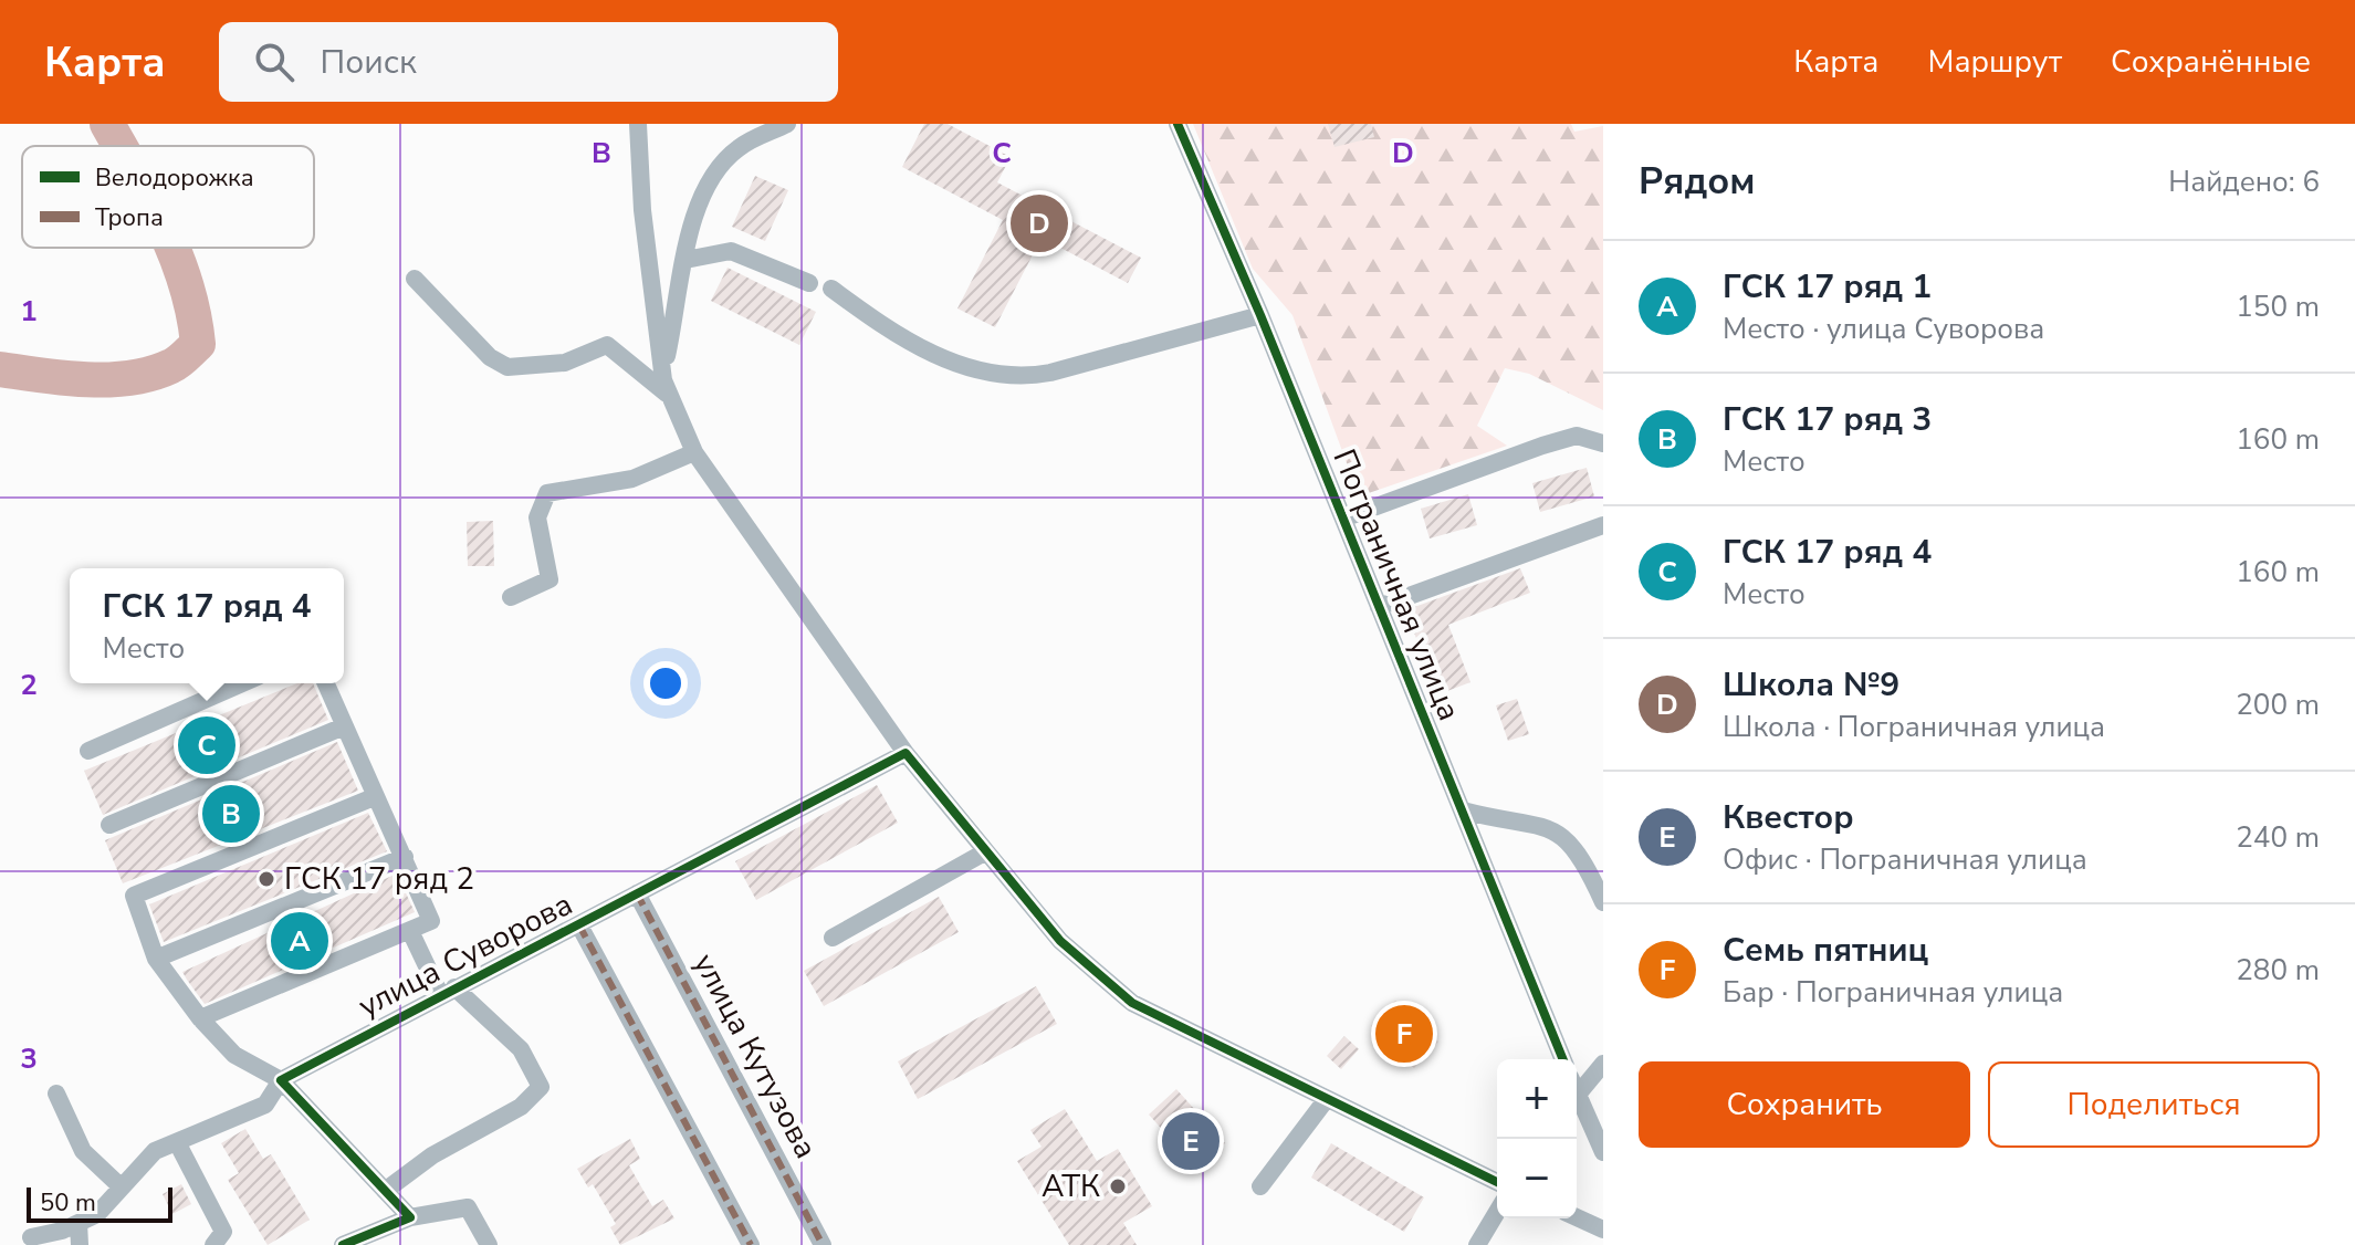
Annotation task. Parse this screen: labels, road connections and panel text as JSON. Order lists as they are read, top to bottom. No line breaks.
{"streets":{"street":["Пограничная улица","улица Суворова","улица Кутузова"]},"crossings":[["улица Суворова","улица Кутузова"]],"places":["ГСК 17 ряд 2","АТК"],"legend":["Велодорожка","Тропа"],"scale_bar":"50 m","page":{"header":"Карта","search":"Поиск","nav":["Карта","Маршрут","Сохранённые"],"heading":["Рядом","Найдено: 6"],"pins":["D","C","B","A","F","E"],"list":[{"mark":"A","name":"ГСК 17 ряд 1","note":"Место · улица Суворова","value":"150 m"},{"mark":"B","name":"ГСК 17 ряд 3","note":"Место","value":"160 m"},{"mark":"C","name":"ГСК 17 ряд 4","note":"Место","value":"160 m"},{"mark":"D","name":"Школа №9","note":"Школа · Пограничная улица","value":"200 m"},{"mark":"E","name":"Квестор","note":"Офис · Пограничная улица","value":"240 m"},{"mark":"F","name":"Семь пятниц","note":"Бар · Пограничная улица","value":"280 m"}],"popup":["ГСК 17 ряд 4","Место"],"buttons":["Сохранить","Поделиться"],"map_buttons":["+","−"],"scale":"50 m"},"grid":{"columns":["B","C","D"],"rows":["1","2","3"]}}
